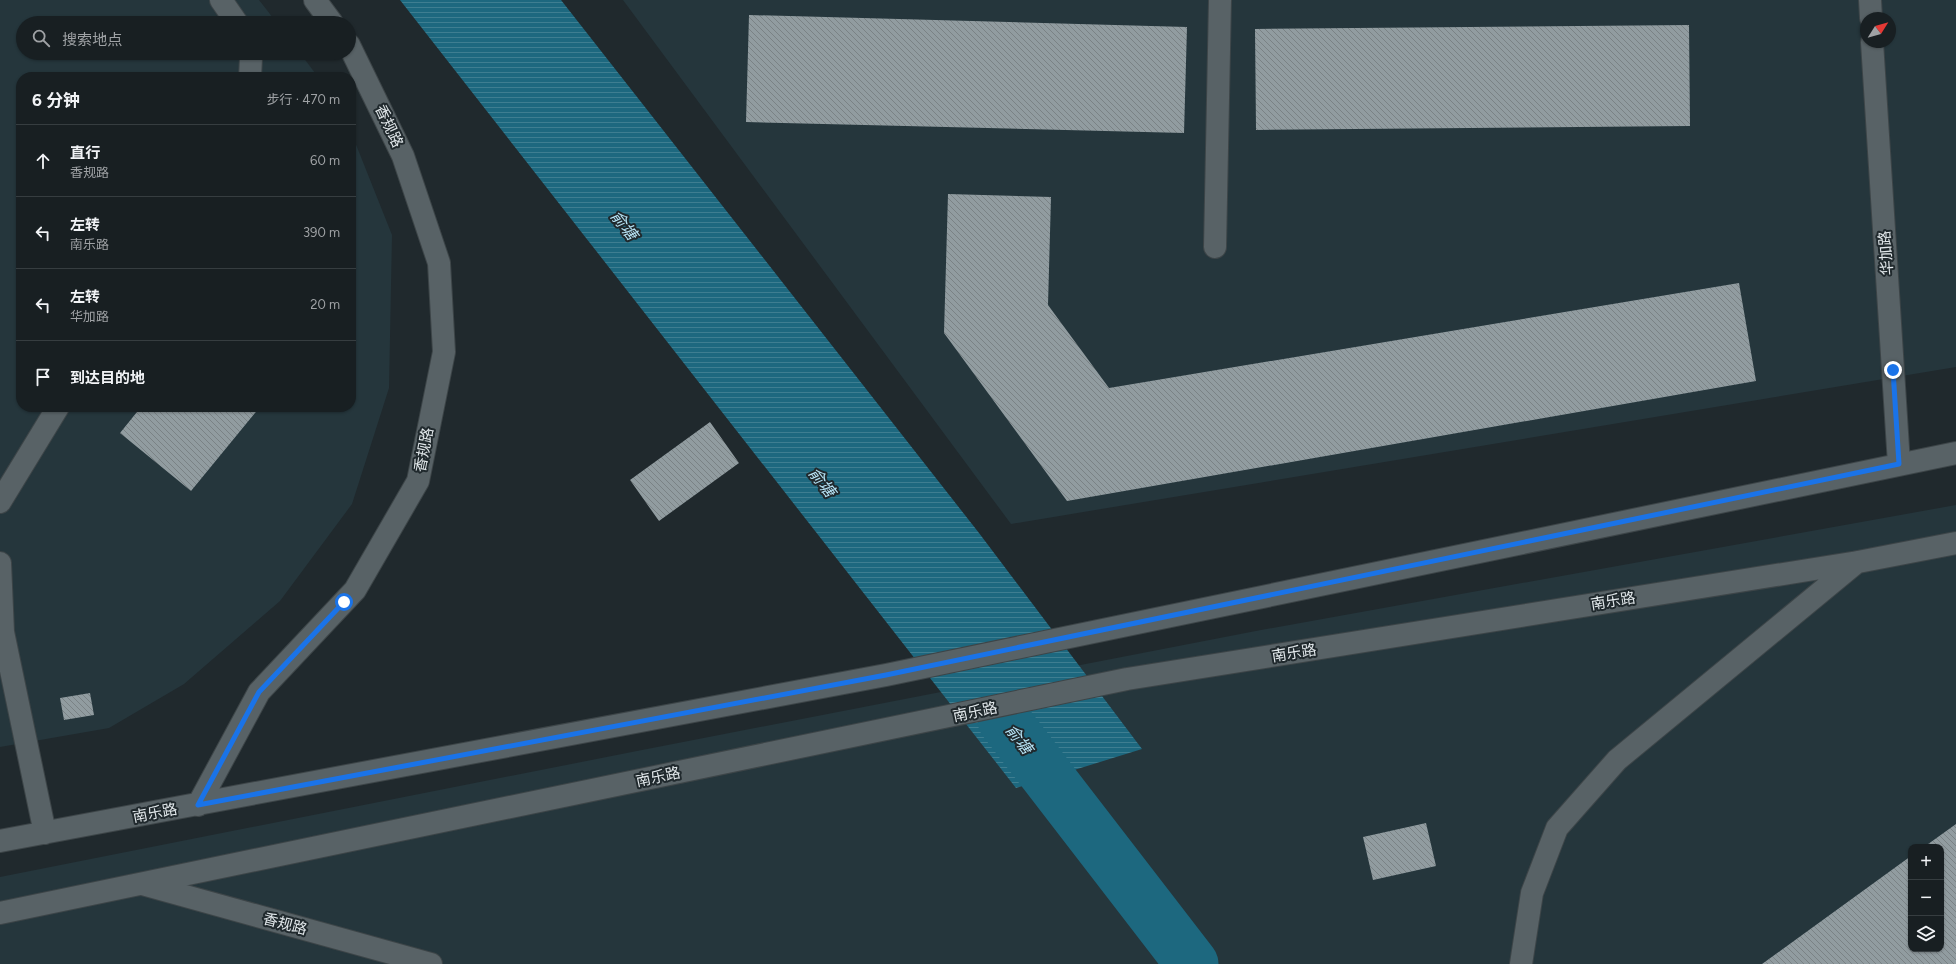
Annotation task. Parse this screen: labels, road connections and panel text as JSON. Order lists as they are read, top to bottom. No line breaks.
{"streets":{"street":["香规路","华加路","南乐路"]},"crossings":[["香规路","南乐路"],["华加路","南乐路"]],"water":["俞塘"],"north":"top right","page":{"search":"搜索地点","heading":["6 分钟","步行 · 470 m"],"list":[["直行","香规路","60 m"],["左转","南乐路","390 m"],["左转","华加路","20 m"],"到达目的地"],"map_buttons":["+","−"]}}
